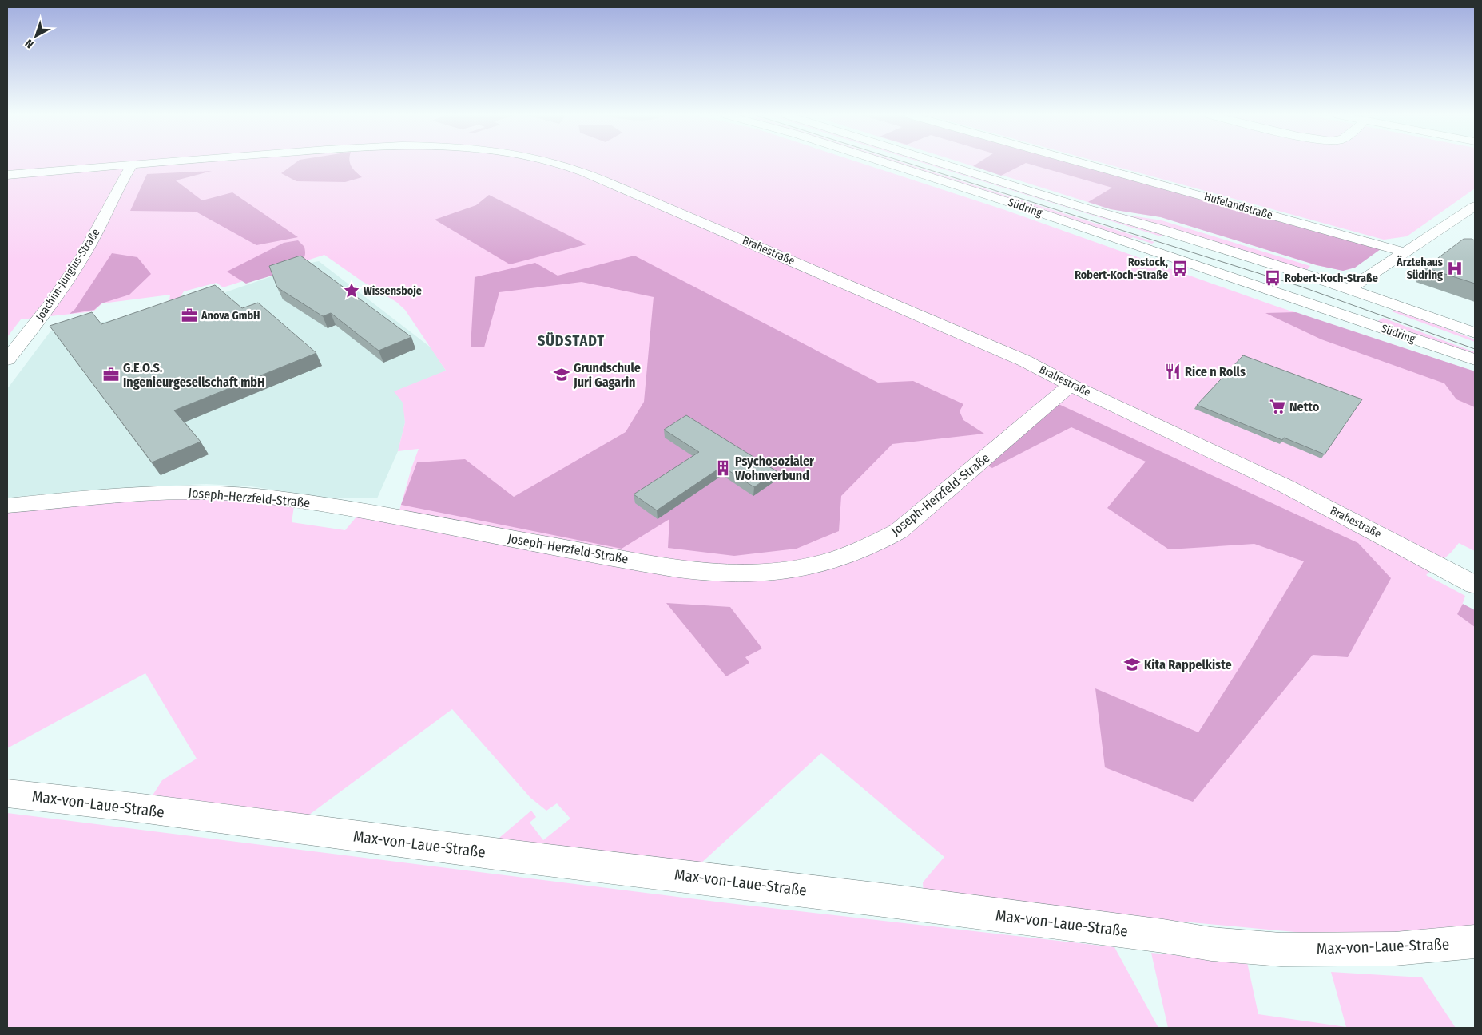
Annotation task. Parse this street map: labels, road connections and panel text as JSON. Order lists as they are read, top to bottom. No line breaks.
{"streets":{"street":["Hufelandstraße","Südring","Brahestraße","Joachim-Jungius-Straße","Joseph-Herzfeld-Straße","Max-von-Laue-Straße"]},"crossings":[["Brahestraße","Joachim-Jungius-Straße"],["Brahestraße","Joseph-Herzfeld-Straße"]],"districts":["SÜDSTADT"],"places":{"bus stop":["Rostock, Robert-Koch-Straße","Robert-Koch-Straße"],"hospital":["Ärztehaus Südring"],"place":["Wissensboje"],"office":["Anova GmbH","G.E.O.S. Ingenieurgesellschaft mbH"],"restaurant":["Rice n Rolls"],"school or university":["Grundschule Juri Gagarin","Kita Rappelkiste"],"supermarket":["Netto"],"building":["Psychosozialer Wohnverbund"]},"north":"bottom left"}
